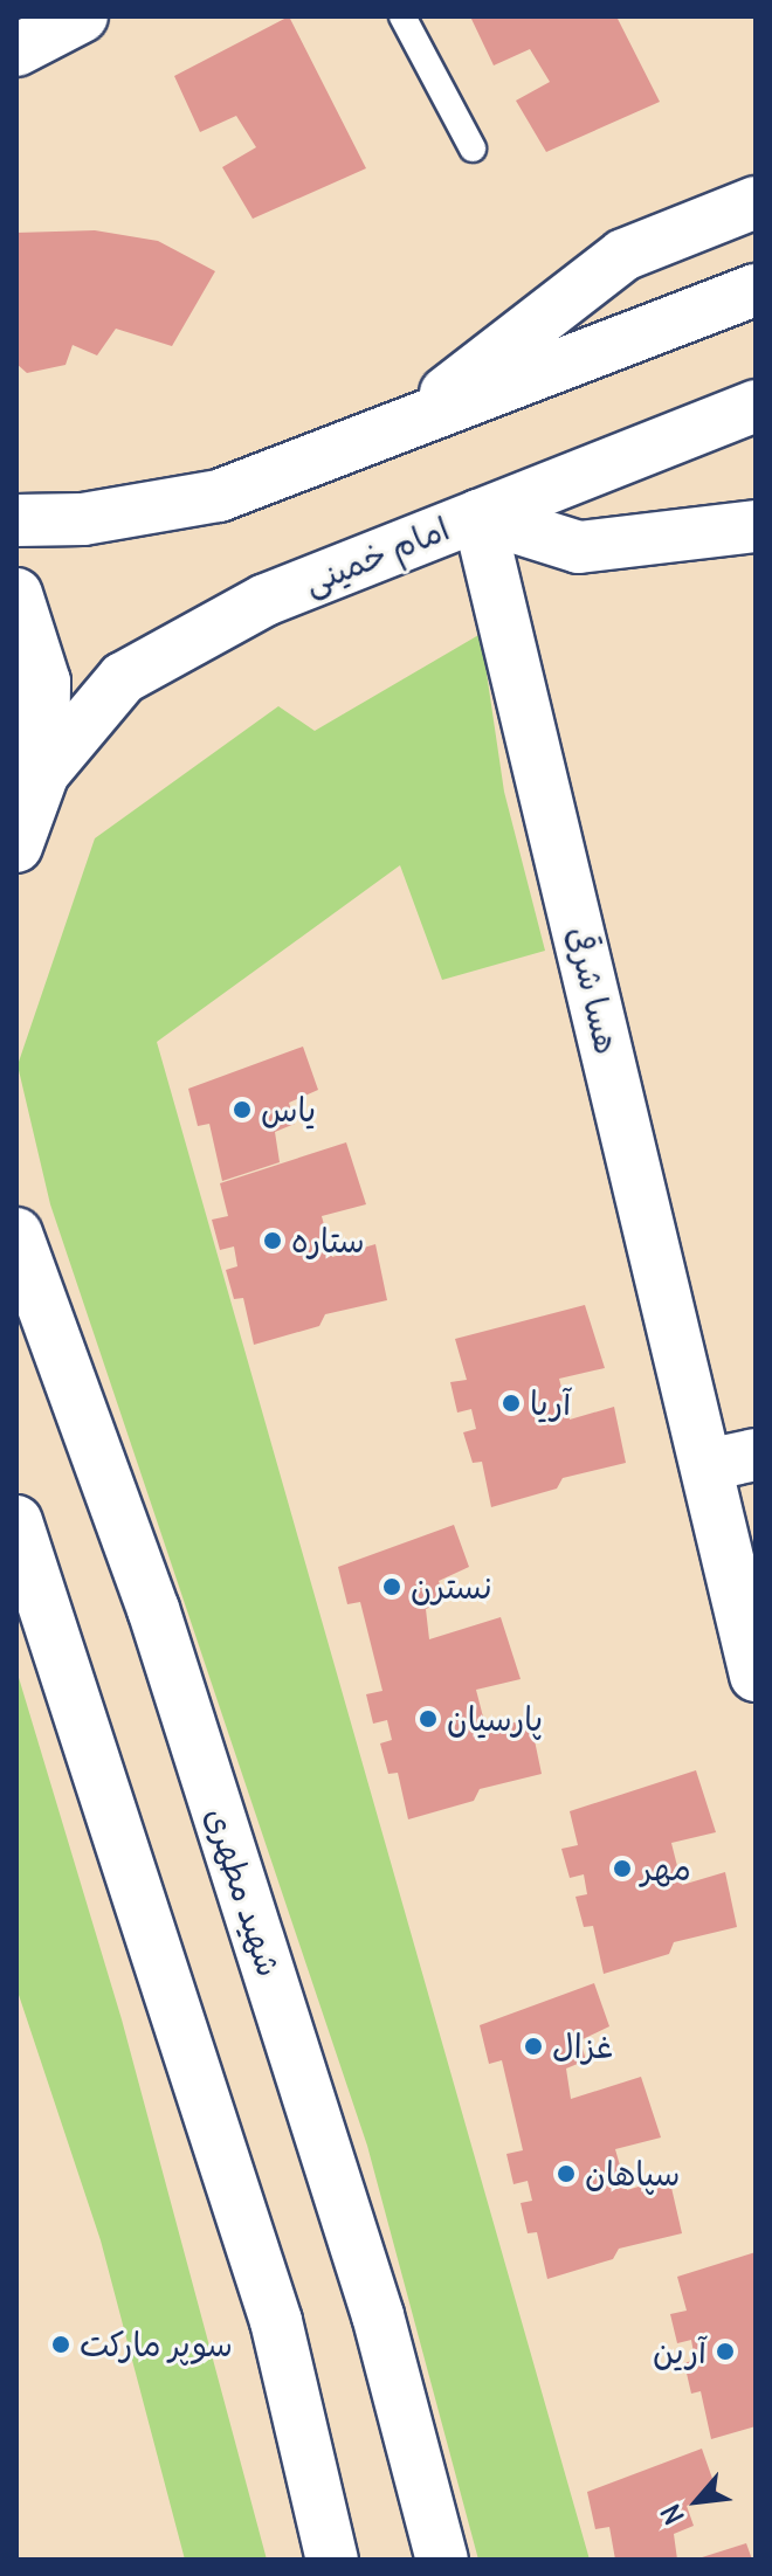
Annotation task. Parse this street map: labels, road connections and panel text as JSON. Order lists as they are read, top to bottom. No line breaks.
{"streets":{"main road":["امام خمینی","هسا شرقی","شهید مطهری"]},"crossings":[["امام خمینی","هسا شرقی"]],"places":["یاس","ستاره","آریا","نسترن","پارسیان","مهر","غزال","سپاهان","سوپر مارکت","آرین"],"north":"bottom left"}
